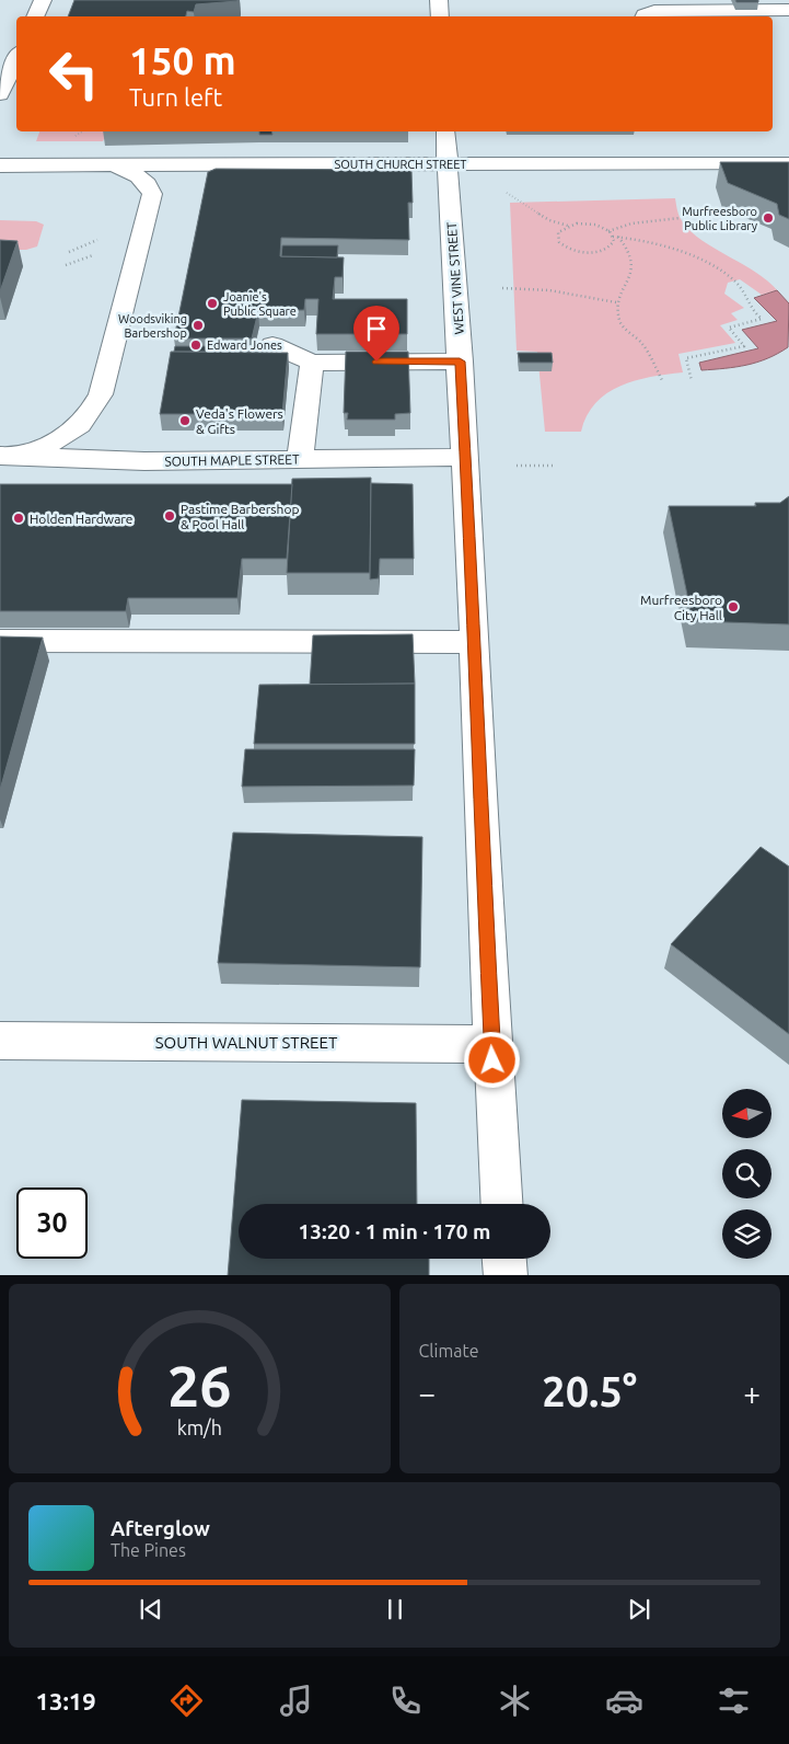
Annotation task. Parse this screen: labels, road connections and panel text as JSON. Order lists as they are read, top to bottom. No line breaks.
{"streets":{"street":["SOUTH CHURCH STREET","WEST VINE STREET","SOUTH MAPLE STREET","SOUTH WALNUT STREET"]},"crossings":[["SOUTH CHURCH STREET","WEST VINE STREET"],["WEST VINE STREET","SOUTH MAPLE STREET"],["WEST VINE STREET","SOUTH WALNUT STREET"]],"places":["Murfreesboro Public Library","Joanie's Public Square","Woodsviking Barbershop","Edward Jones","Veda's Flowers & Gifts","Pastime Barbershop & Pool Hall","Holden Hardware","Murfreesboro City Hall"],"north":"left","page":{"turn":["150 m","Turn left"],"limit":"30","trip":"13:20 · 1 min · 170 m","tile":"Climate","heat":["−","20.5°","+"],"song":["Afterglow","The Pines"],"tabs":"13:19","gauge":["26","km/h"]}}
